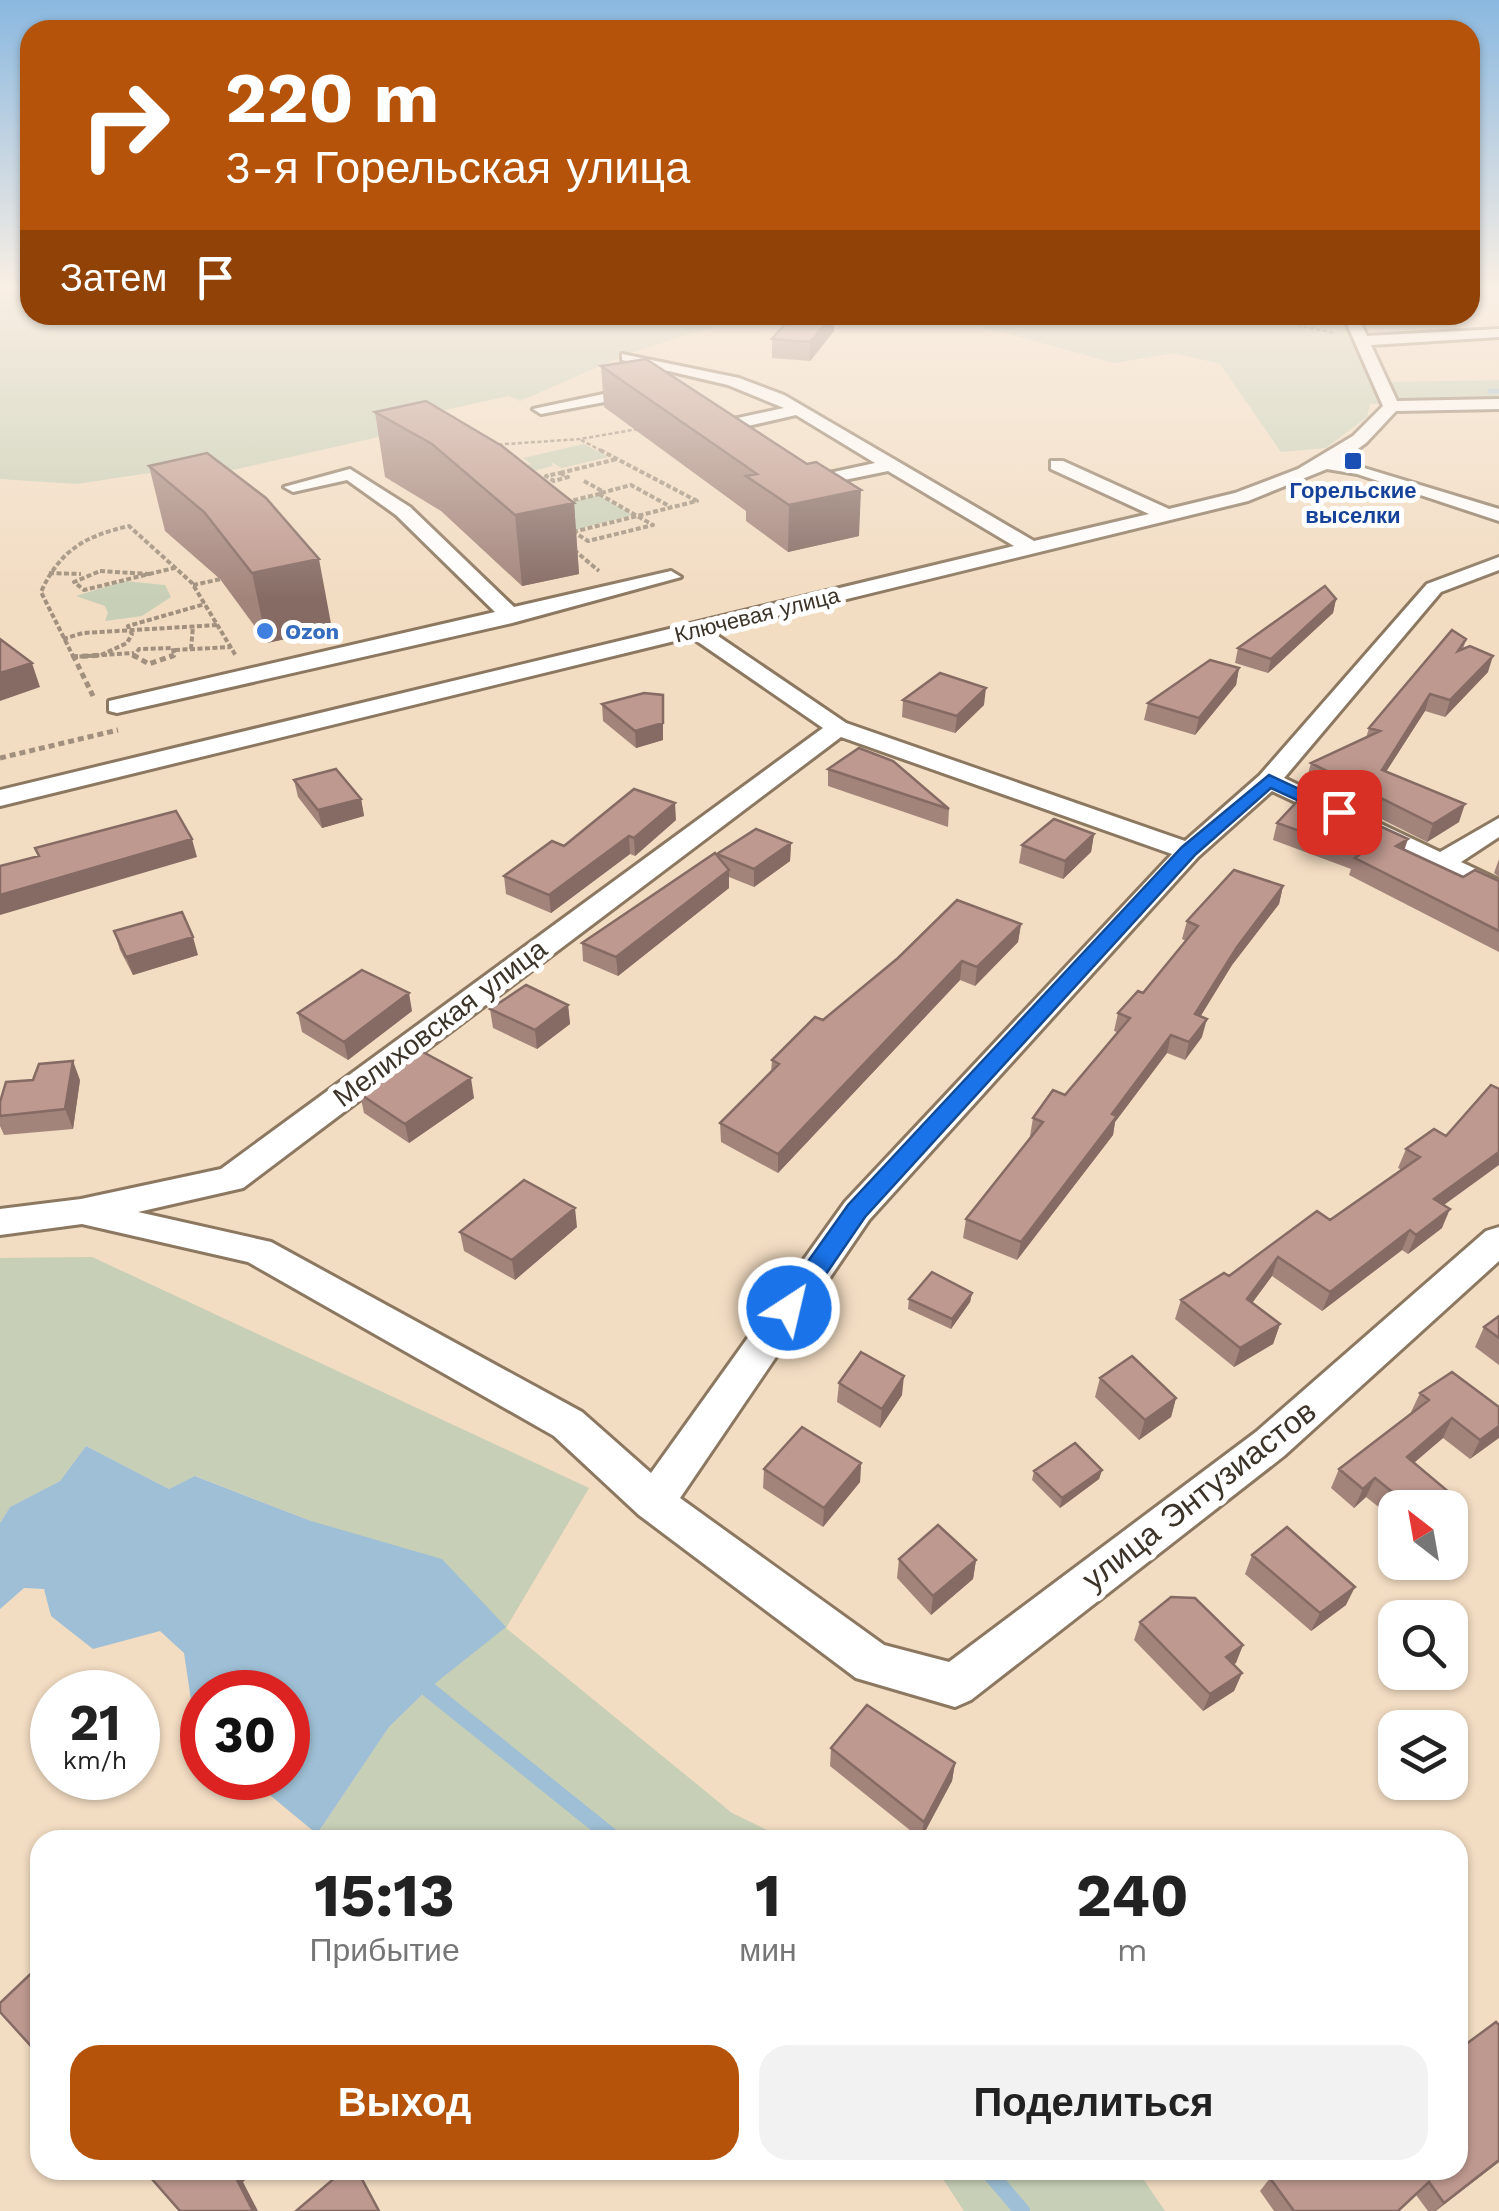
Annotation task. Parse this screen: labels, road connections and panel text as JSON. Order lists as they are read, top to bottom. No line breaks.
{"streets":{"street":["Ключевая улица","Мелиховская улица","улица Энтузиастов"]},"places":{"transit":["Горельские выселки"],"other":["Ozon"]},"north":"top left","page":{"turn":["220 m","3-я Горельская улица"],"then":"Затем","speed":"21 km/h","limit":"30","eta":["15:13","Прибытие","1","мин","240","m"],"buttons":["Выход","Поделиться"]}}
